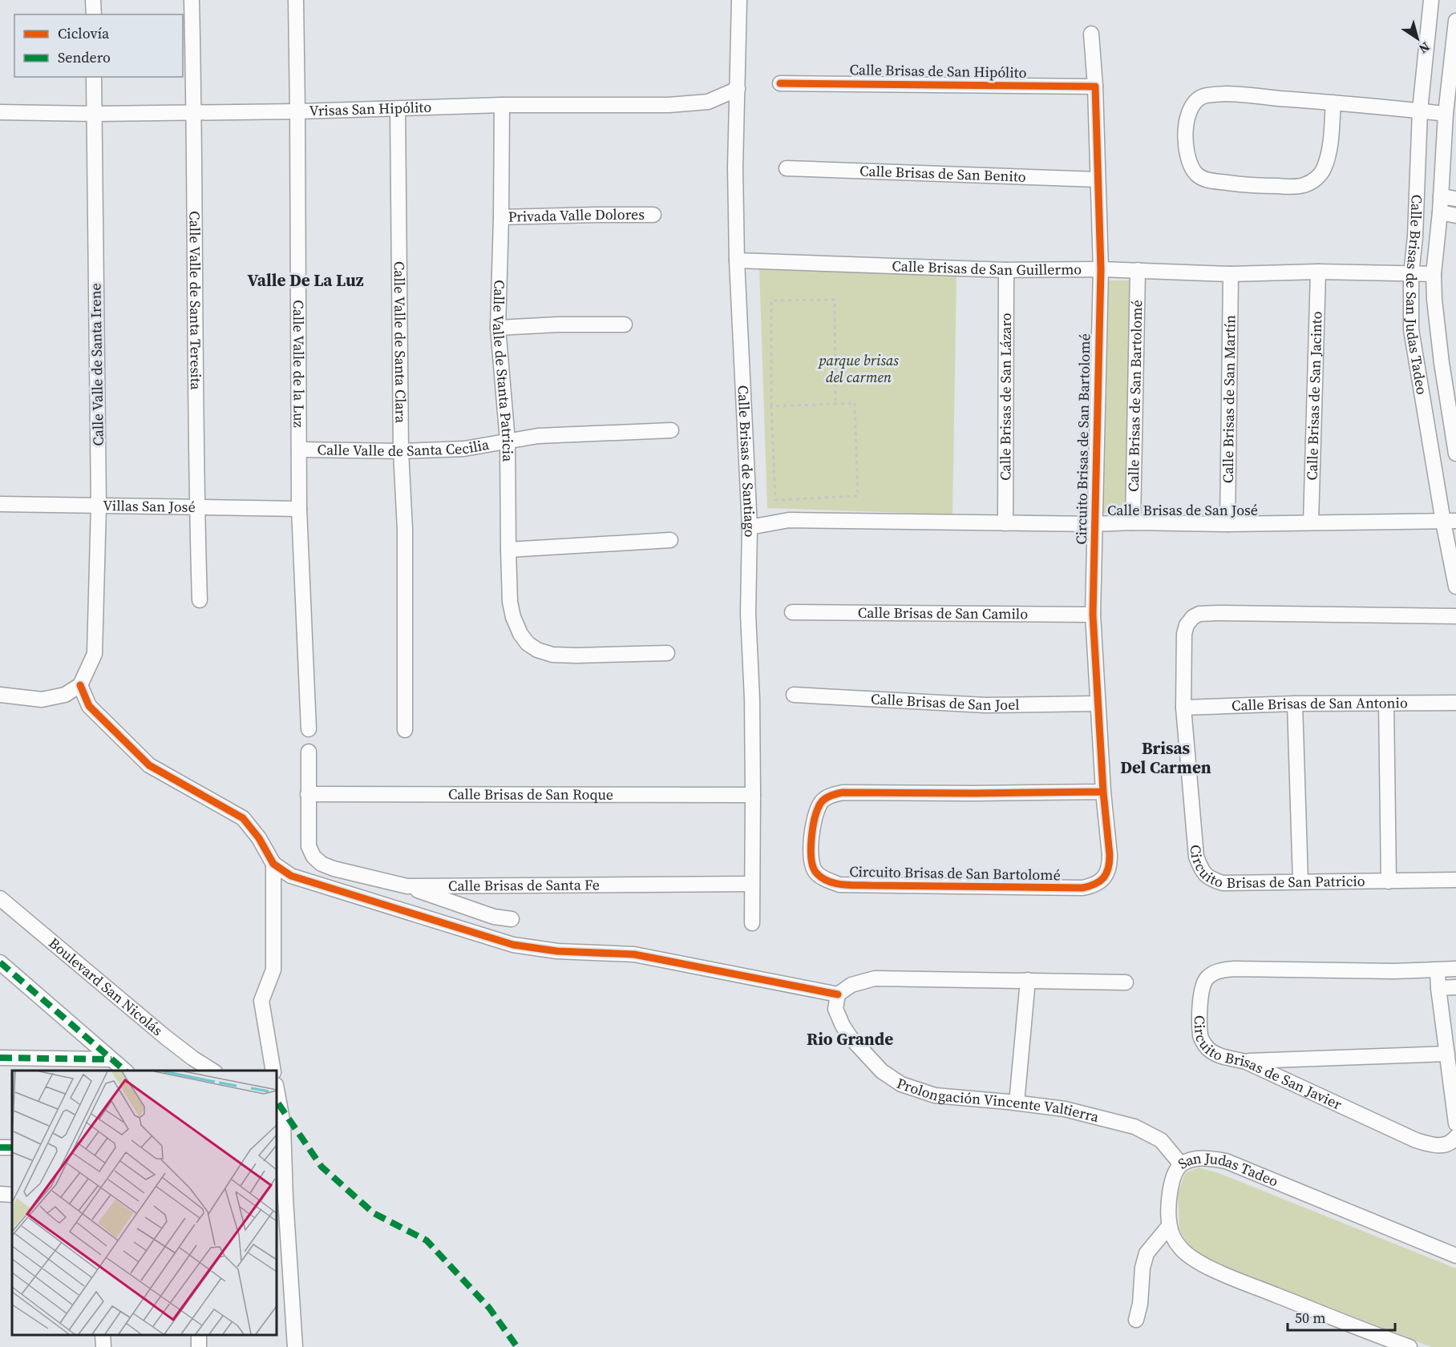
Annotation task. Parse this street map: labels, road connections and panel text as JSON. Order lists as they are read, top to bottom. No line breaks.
{"streets":{"street":["Calle Brisas de San Hipólito","Vrisas San Hipólito","Calle Brisas de San Benito","Privada Valle Dolores","Calle Brisas de San Guillermo","Calle Brisas de San Judas Tadeo","Calle Valle de Santa Teresita","Calle Valle de Santa Clara","Calle Valle de Santa Irene","Calle Valle de la Luz","Calle Valle de Stanta Patricia","Calle Brisas de San Bartolomé","Calle Brisas de San Lázaro","Calle Brisas de San Jacinto","Calle Brisas de San Martín","Circuito Brisas de San Bartolomé","Calle Valle de Santa Cecilia","Calle Brisas de Santiago","Villas San José","Calle Brisas de San José","Calle Brisas de San Camilo","Calle Brisas de San Joel","Calle Brisas de San Antonio","Calle Brisas de San Roque","Circuito Brisas de San Patricio","Calle Brisas de Santa Fe","Boulevard San Nicolás","Circuito Brisas de San Javier","Prolongación Vincente Valtierra","San Judas Tadeo"]},"crossings":[["Calle Brisas de San Hipólito","Circuito Brisas de San Bartolomé"],["Vrisas San Hipólito","Calle Valle de Santa Teresita"],["Vrisas San Hipólito","Calle Valle de Santa Clara"],["Vrisas San Hipólito","Calle Valle de Santa Irene"],["Vrisas San Hipólito","Calle Valle de la Luz"],["Vrisas San Hipólito","Calle Valle de Stanta Patricia"],["Vrisas San Hipólito","Calle Brisas de Santiago"],["Calle Brisas de San Benito","Circuito Brisas de San Bartolomé"],["Privada Valle Dolores","Calle Valle de Stanta Patricia"],["Calle Brisas de San Guillermo","Calle Brisas de San Judas Tadeo"],["Calle Brisas de San Guillermo","Calle Brisas de San Bartolomé"],["Calle Brisas de San Guillermo","Calle Brisas de San Lázaro"],["Calle Brisas de San Guillermo","Calle Brisas de San Jacinto"],["Calle Brisas de San Guillermo","Calle Brisas de San Martín"],["Calle Brisas de San Guillermo","Circuito Brisas de San Bartolomé"],["Calle Brisas de San Guillermo","Calle Brisas de Santiago"],["Calle Brisas de San Judas Tadeo","Calle Brisas de San José"],["Calle Valle de Santa Teresita","Villas San José"],["Calle Valle de Santa Clara","Calle Valle de Santa Cecilia"],["Calle Valle de Santa Irene","Villas San José"],["Calle Valle de la Luz","Calle Valle de Santa Cecilia"],["Calle Valle de la Luz","Villas San José"],["Calle Valle de Stanta Patricia","Calle Valle de Santa Cecilia"],["Calle Brisas de San Bartolomé","Calle Brisas de San José"],["Calle Brisas de San Lázaro","Calle Brisas de San José"],["Calle Brisas de San Jacinto","Calle Brisas de San José"],["Calle Brisas de San Martín","Calle Brisas de San José"],["Circuito Brisas de San Bartolomé","Calle Brisas de San José"],["Circuito Brisas de San Bartolomé","Calle Brisas de San Camilo"],["Circuito Brisas de San Bartolomé","Calle Brisas de San Joel"],["Calle Brisas de Santiago","Calle Brisas de San José"],["Calle Brisas de Santiago","Calle Brisas de San Roque"],["Calle Brisas de Santiago","Calle Brisas de Santa Fe"],["Calle Brisas de San Antonio","Circuito Brisas de San Patricio"],["Calle Brisas de San Roque","Calle Brisas de Santa Fe"],["Prolongación Vincente Valtierra","San Judas Tadeo"]],"districts":["Valle De La Luz","Brisas Del Carmen","Rio Grande"],"parks":["parque brisas del carmen"],"legend":["Ciclovía","Sendero"],"scale_bar":"50 m","north":"bottom right"}
